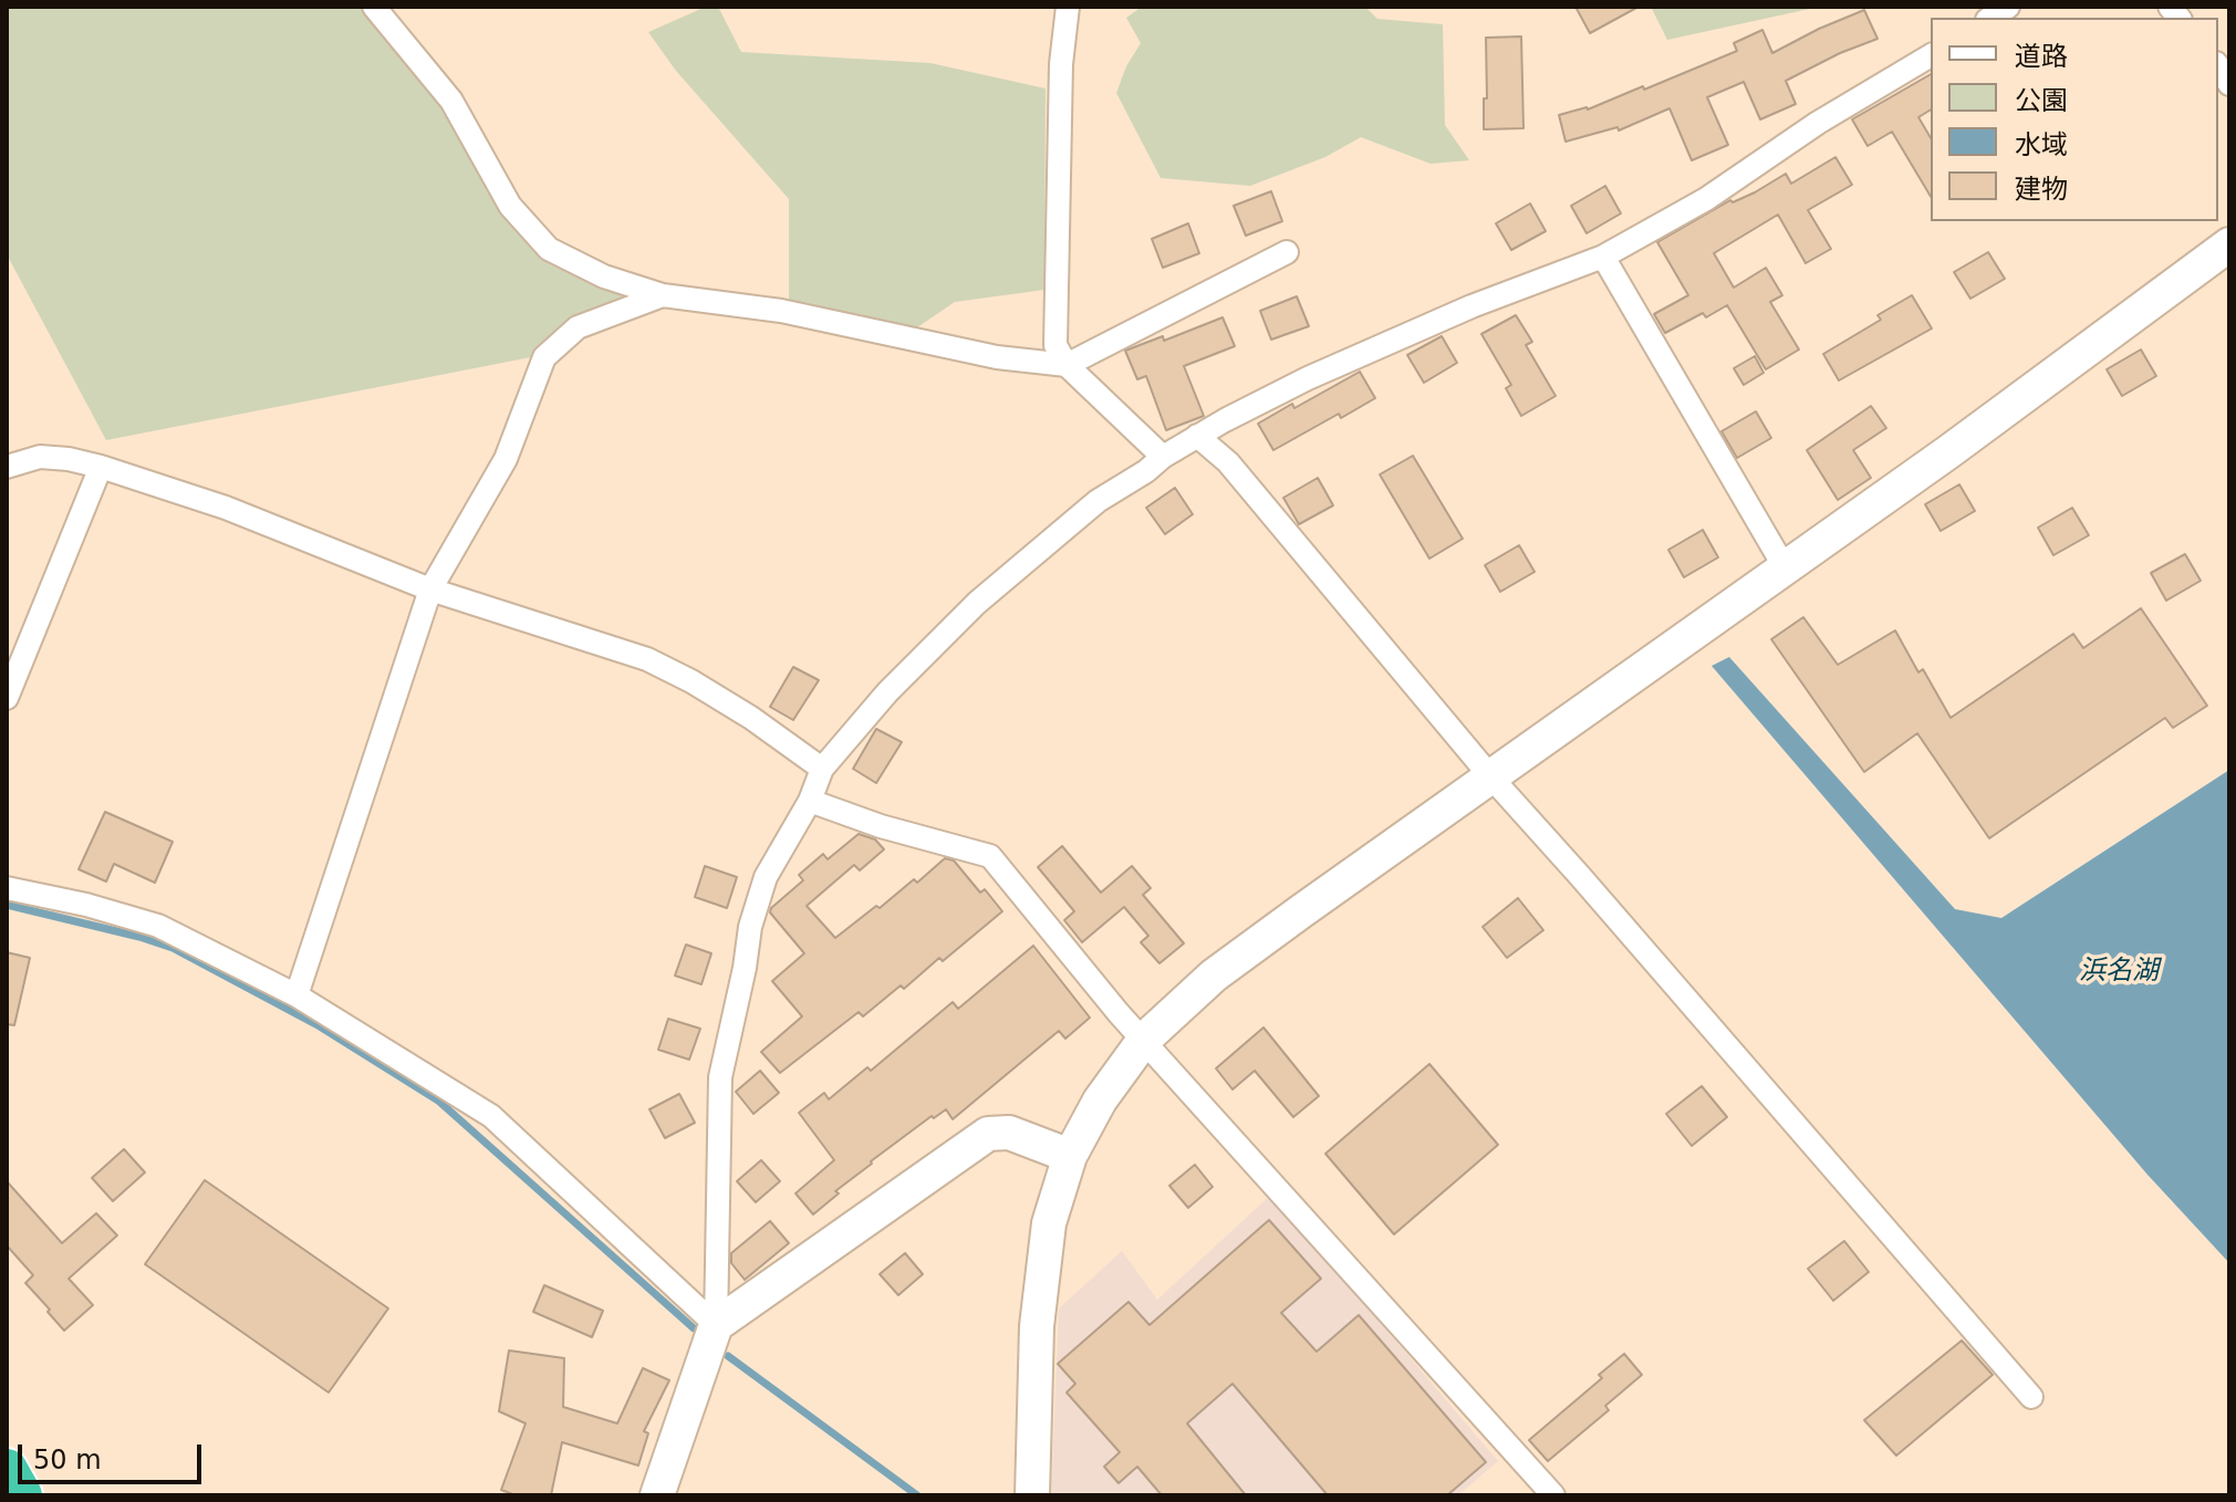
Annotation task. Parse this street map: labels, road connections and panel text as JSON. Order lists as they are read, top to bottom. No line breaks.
{"water":["浜名湖"],"legend":["道路","公園","水域","建物"],"scale_bar":"50 m"}
